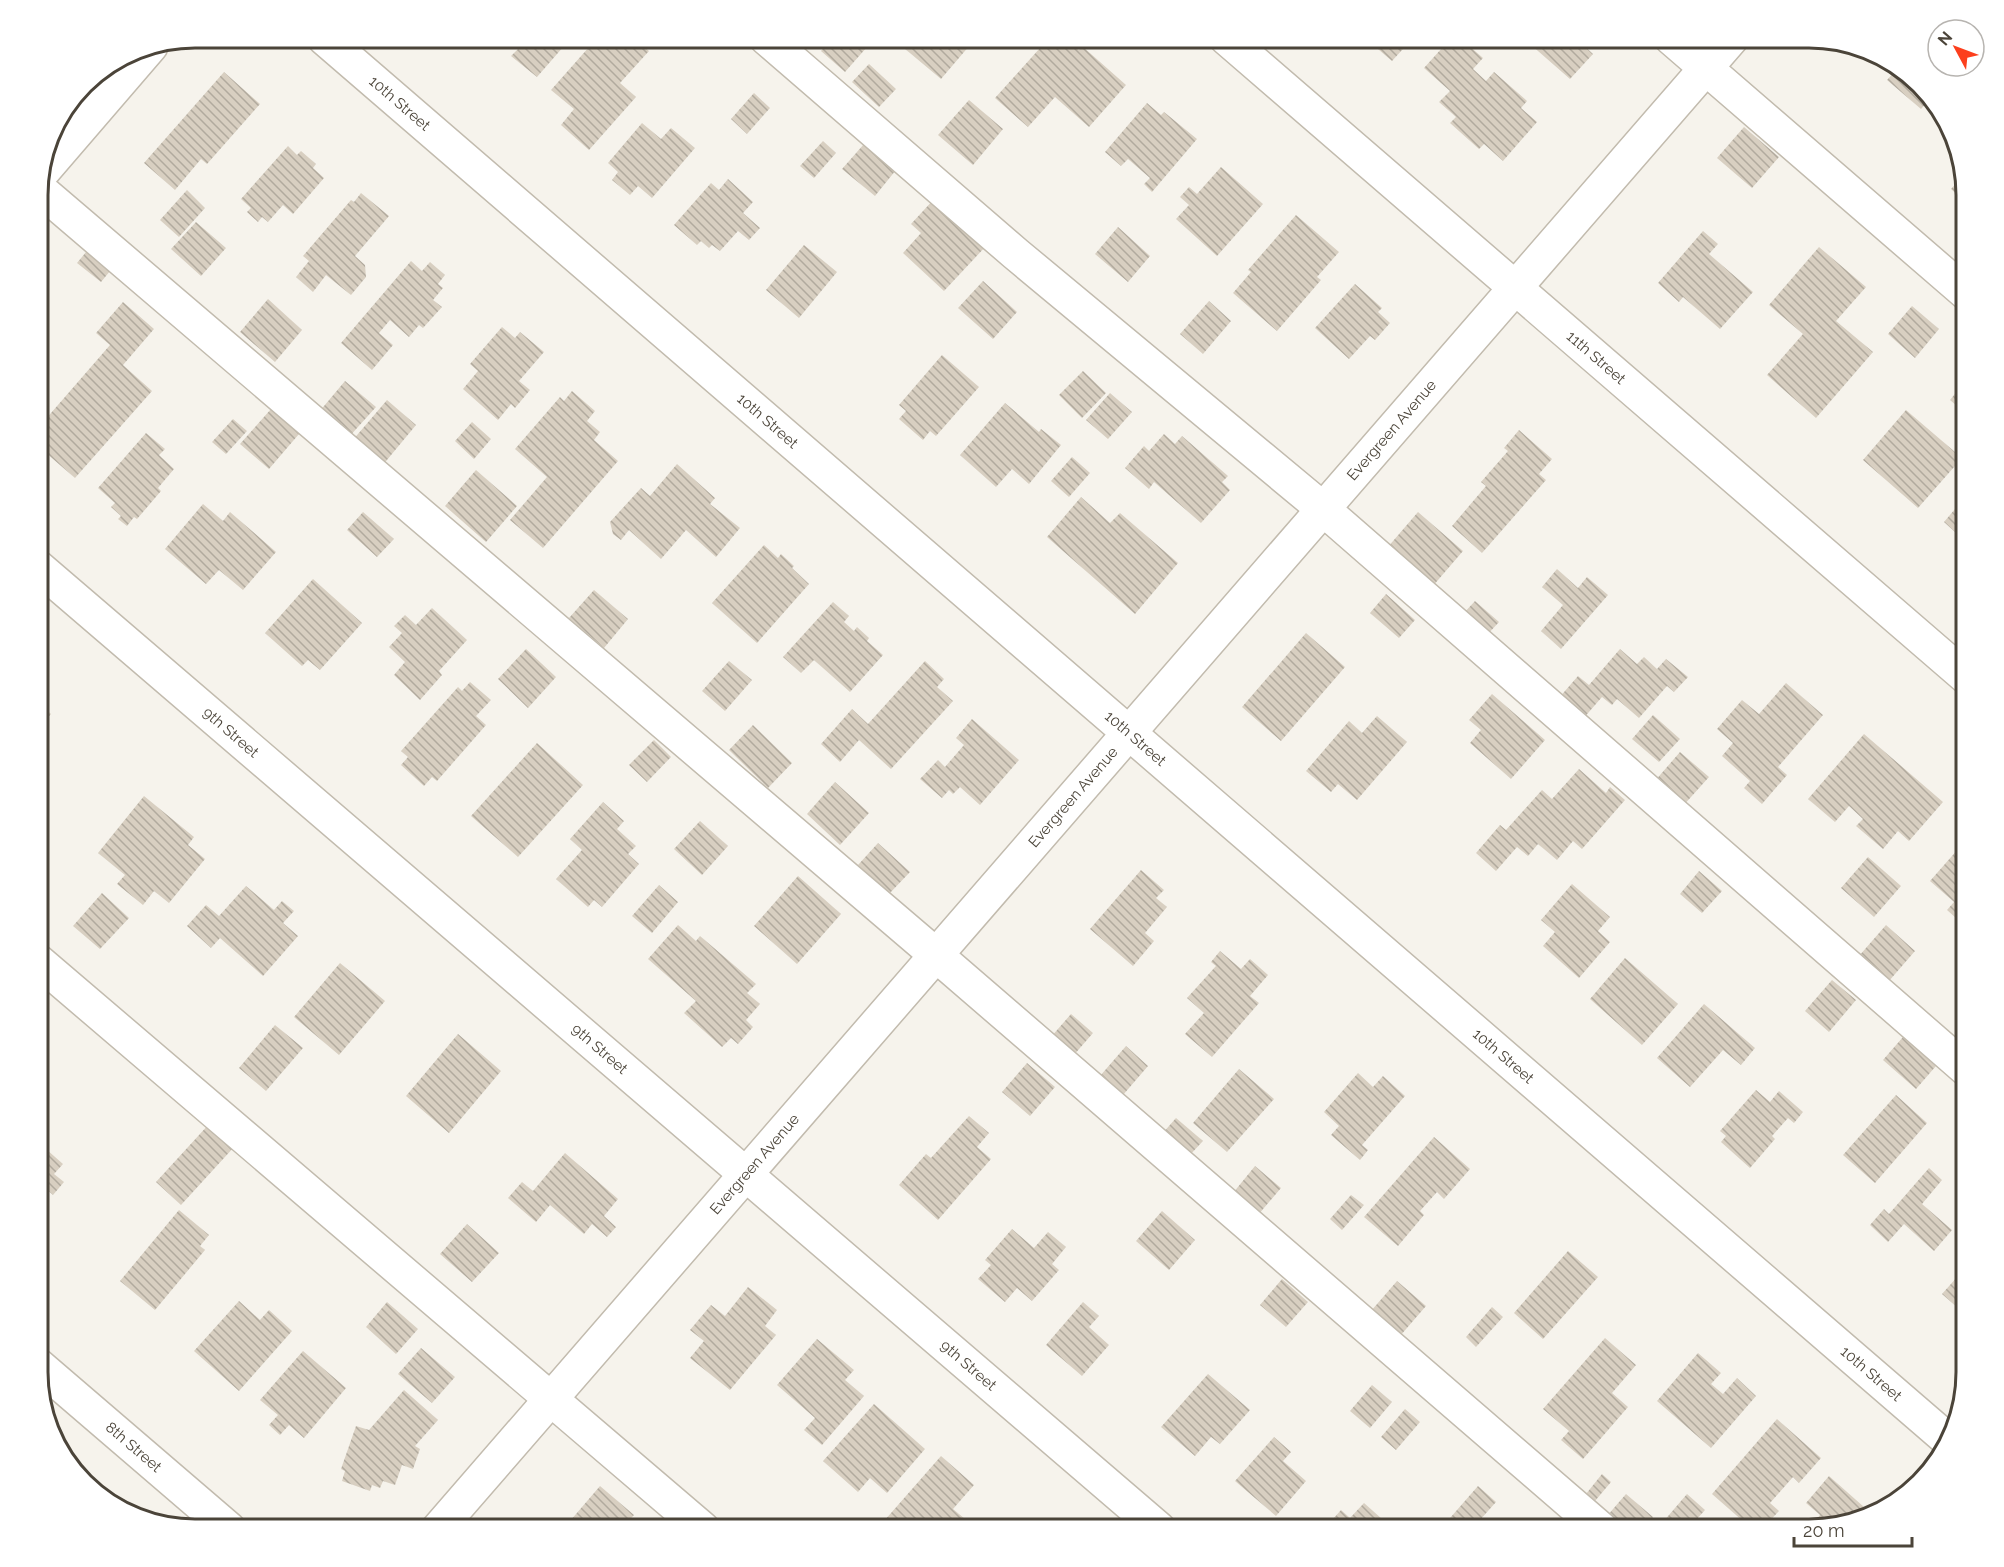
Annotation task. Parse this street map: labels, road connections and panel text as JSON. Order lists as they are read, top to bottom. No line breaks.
{"streets":{"street":["10th Street","11th Street","Evergreen Avenue","9th Street","8th Street"]},"crossings":[["10th Street","Evergreen Avenue"],["11th Street","Evergreen Avenue"],["Evergreen Avenue","9th Street"]],"scale_bar":"20 m","north":"top left"}
